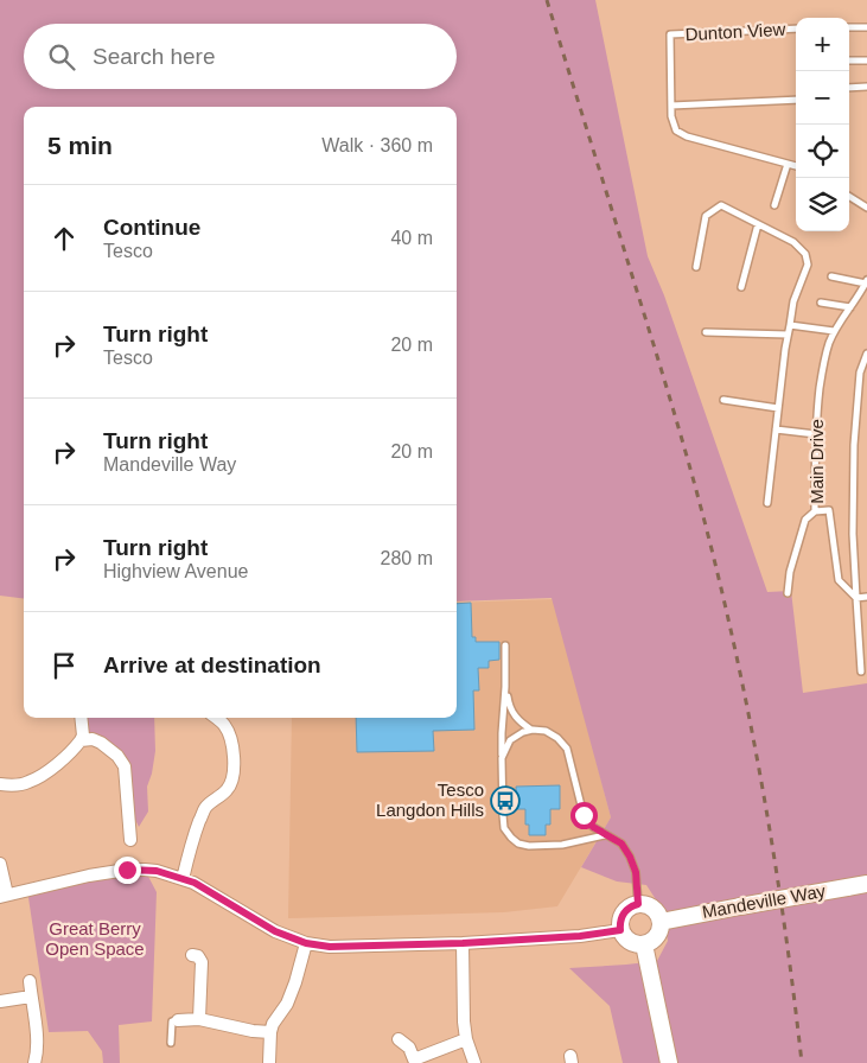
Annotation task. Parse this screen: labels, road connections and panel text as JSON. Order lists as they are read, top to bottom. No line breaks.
{"streets":{"main road":["Mandeville Way"],"lane":["Dunton View","Main Drive"]},"parks":["Great Berry Open Space"],"places":{"bus stop":["Tesco Langdon Hills"]},"page":{"map_buttons":["+","−"],"search":"Search here","heading":["5 min","Walk · 360 m"],"list":[["Continue","Tesco","40 m"],["Turn right","Tesco","20 m"],["Turn right","Mandeville Way","20 m"],["Turn right","Highview Avenue","280 m"],"Arrive at destination"]}}
